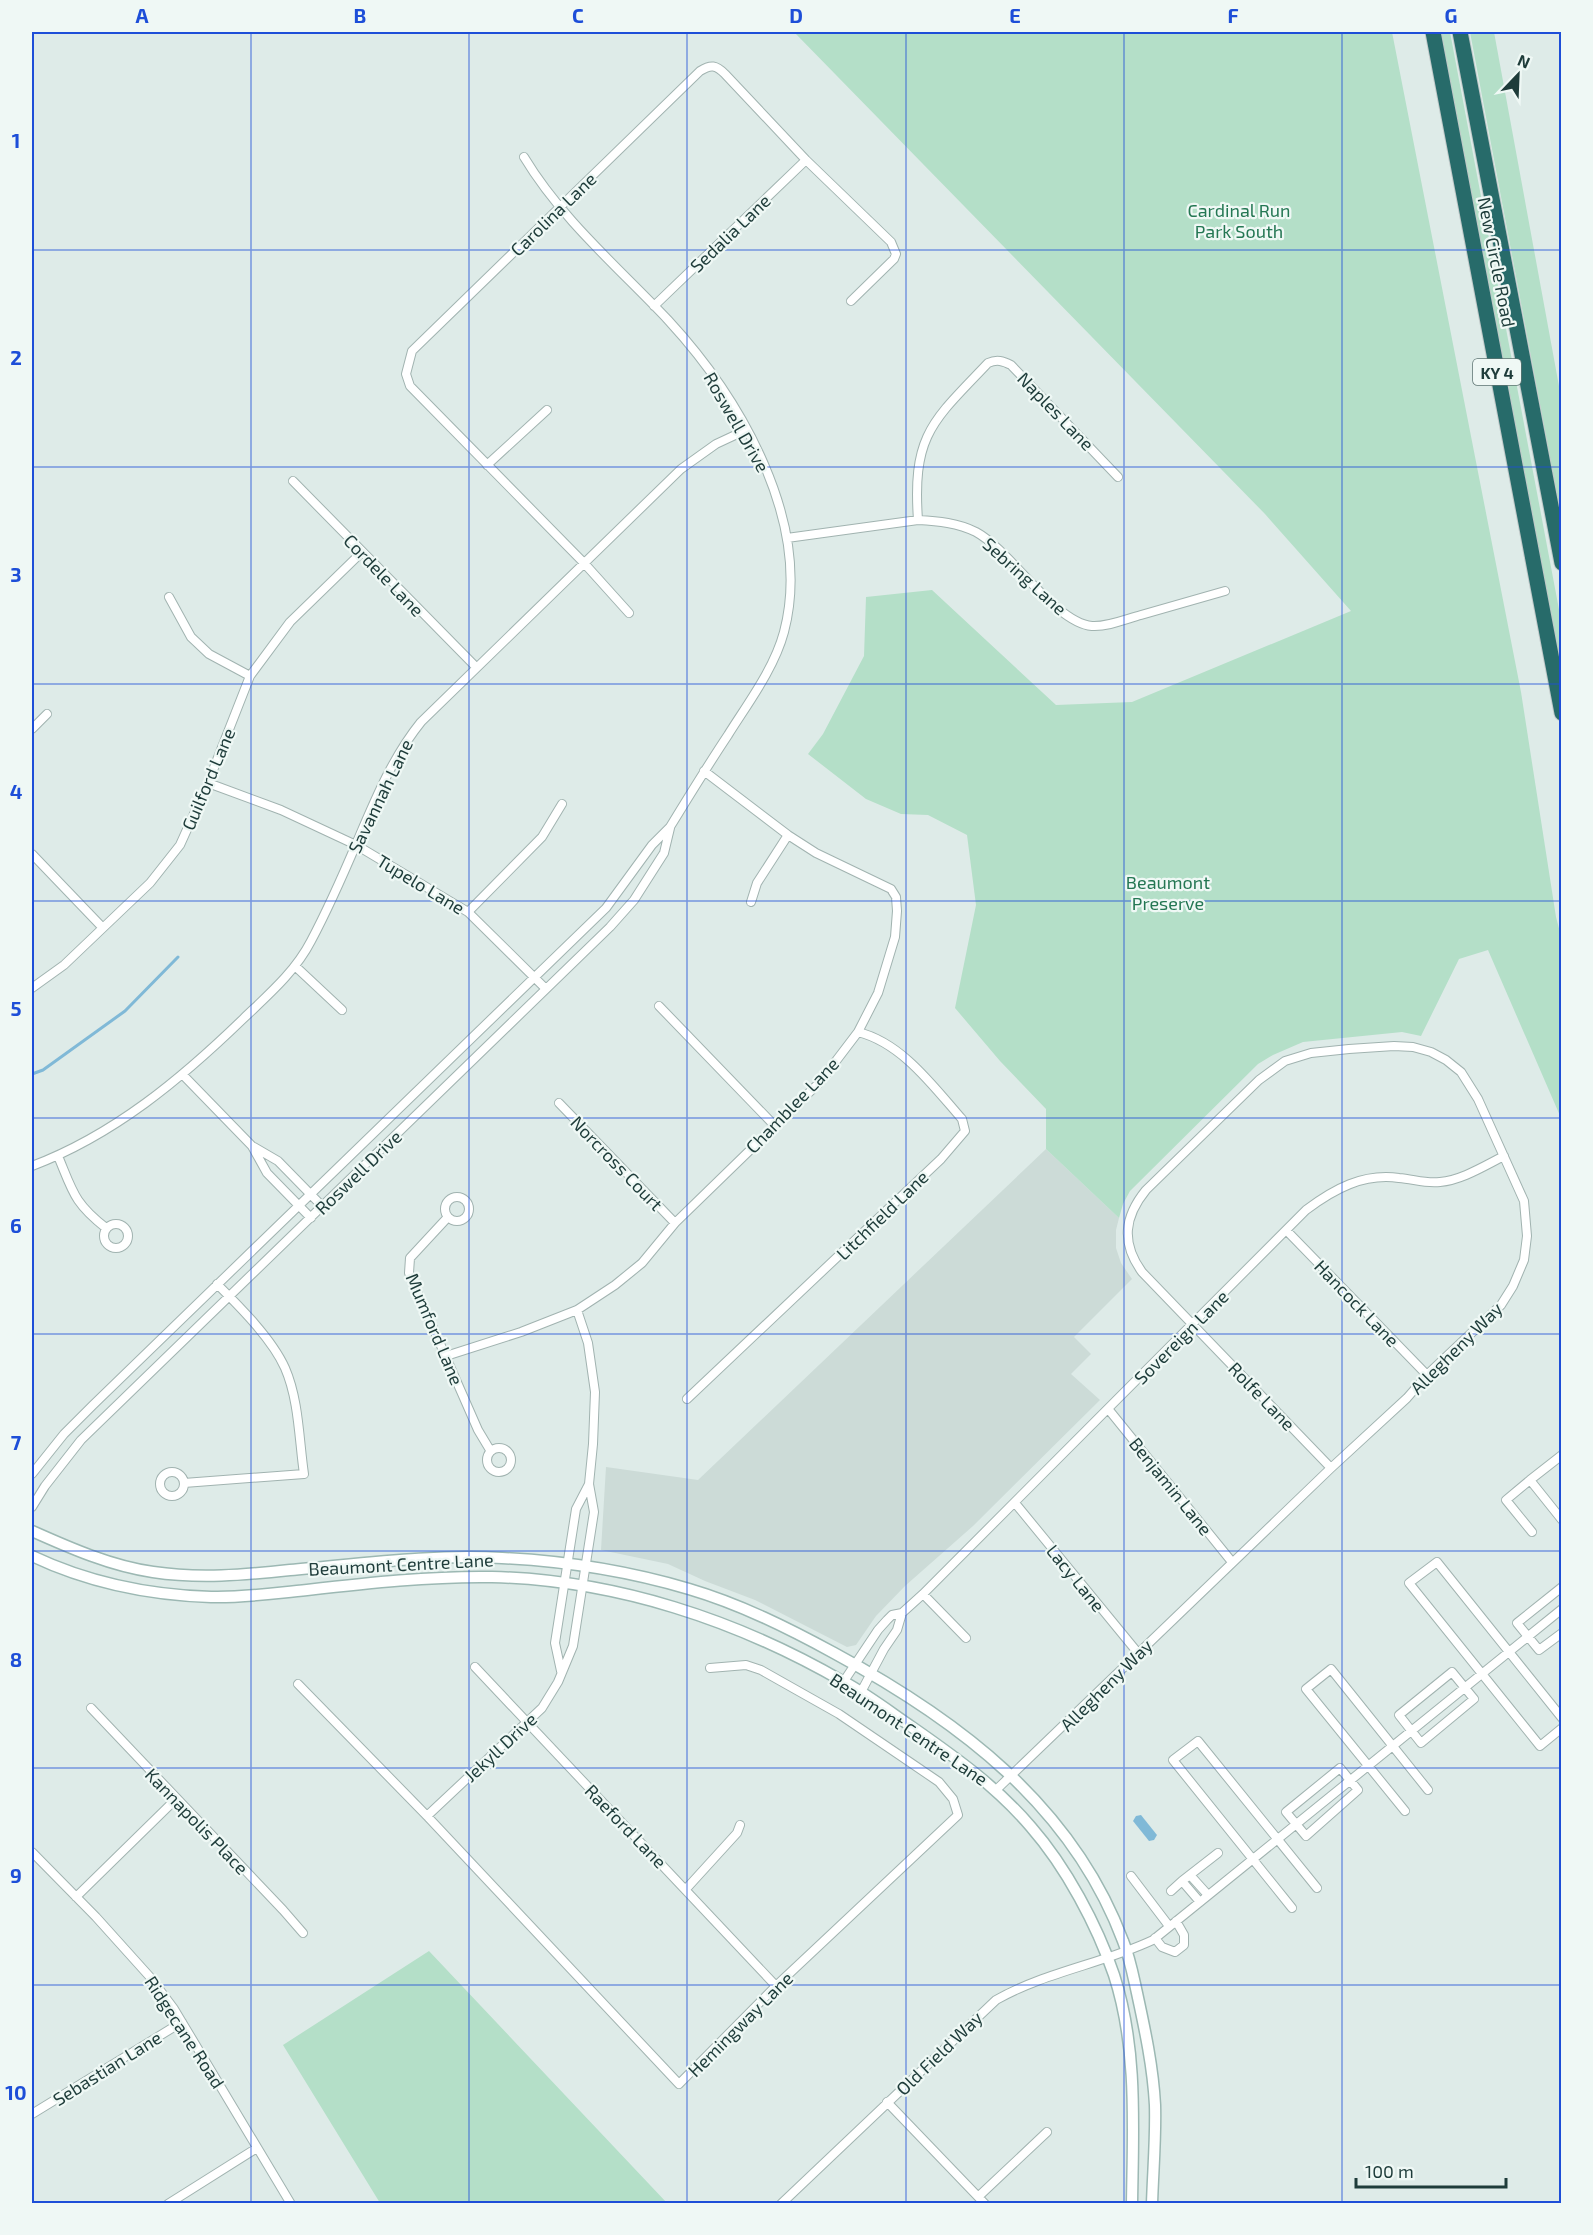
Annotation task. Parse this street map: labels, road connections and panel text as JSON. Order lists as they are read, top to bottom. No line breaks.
{"streets":{"highway":["New Circle Road","KY 4"],"street":["Carolina Lane","Sedalia Lane","Naples Lane","Roswell Drive","Cordele Lane","Sebring Lane","Guilford Lane","Savannah Lane","Tupelo Lane","Chamblee Lane","Norcross Court","Litchfield Lane","Hancock Lane","Mumford Lane","Sovereign Lane","Allegheny Way","Rolfe Lane","Benjamin Lane","Beaumont Centre Lane","Lacy Lane","Jekyll Drive","Kannapolis Place","Raeford Lane","Hemingway Lane","Ridgecane Road","Old Field Way","Sebastian Lane"]},"crossings":[["Carolina Lane","Sedalia Lane"],["Carolina Lane","Roswell Drive"],["Carolina Lane","Savannah Lane"],["Sedalia Lane","Roswell Drive"],["Naples Lane","Sebring Lane"],["Roswell Drive","Sebring Lane"],["Roswell Drive","Savannah Lane"],["Roswell Drive","Tupelo Lane"],["Roswell Drive","Chamblee Lane"],["Cordele Lane","Guilford Lane"],["Cordele Lane","Savannah Lane"],["Guilford Lane","Tupelo Lane"],["Savannah Lane","Tupelo Lane"],["Chamblee Lane","Norcross Court"],["Chamblee Lane","Litchfield Lane"],["Chamblee Lane","Mumford Lane"],["Chamblee Lane","Jekyll Drive"],["Hancock Lane","Sovereign Lane"],["Hancock Lane","Allegheny Way"],["Sovereign Lane","Allegheny Way"],["Sovereign Lane","Rolfe Lane"],["Sovereign Lane","Benjamin Lane"],["Sovereign Lane","Beaumont Centre Lane"],["Sovereign Lane","Lacy Lane"],["Allegheny Way","Rolfe Lane"],["Allegheny Way","Benjamin Lane"],["Allegheny Way","Beaumont Centre Lane"],["Allegheny Way","Lacy Lane"],["Beaumont Centre Lane","Jekyll Drive"],["Beaumont Centre Lane","Old Field Way"],["Jekyll Drive","Raeford Lane"],["Jekyll Drive","Hemingway Lane"],["Raeford Lane","Hemingway Lane"],["Ridgecane Road","Sebastian Lane"]],"parks":["Cardinal Run Park South","Beaumont Preserve"],"scale_bar":"100 m","north":"top right","grid":{"columns":["A","B","C","D","E","F","G"],"rows":["1","2","3","4","5","6","7","8","9","10"]}}
